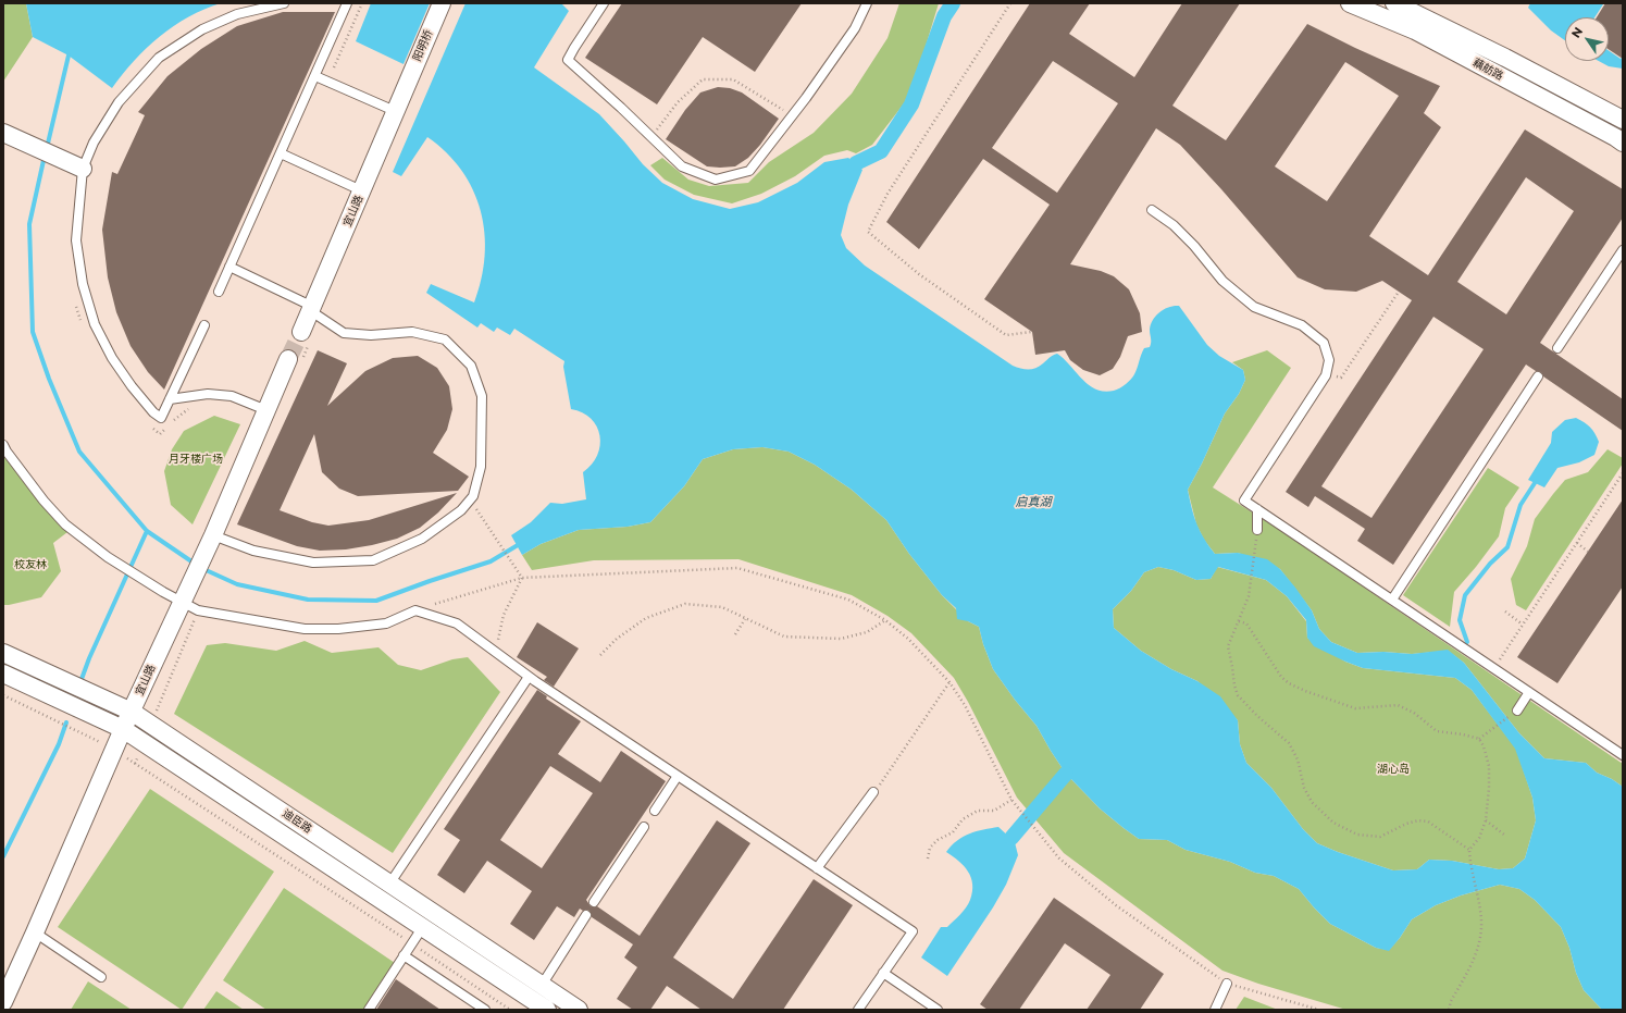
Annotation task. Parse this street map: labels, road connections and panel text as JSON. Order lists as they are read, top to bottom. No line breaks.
{"streets":{"street":["阳明桥","藕舫路","宜山路","迪臣路"]},"crossings":[["阳明桥","宜山路"],["宜山路","迪臣路"]],"water":["启真湖"],"parks":["月牙楼广场","校友林","湖心岛"],"north":"top left"}
